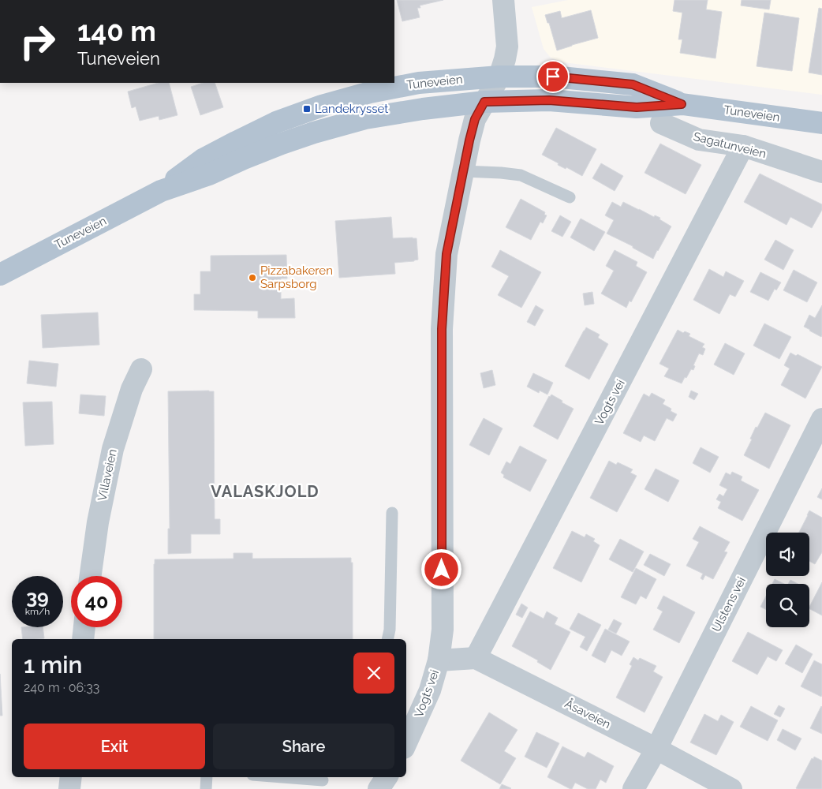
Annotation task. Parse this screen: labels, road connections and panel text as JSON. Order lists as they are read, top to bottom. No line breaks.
{"streets":{"main road":["Tuneveien"],"street":["Sagatunveien","Vogts vei","Villaveien","Ulstens vei","Åsaveien"]},"crossings":[["Tuneveien","Vogts vei"],["Sagatunveien","Vogts vei"],["Vogts vei","Åsaveien"],["Ulstens vei","Åsaveien"]],"districts":["VALASKJOLD"],"places":{"transit":["Landekrysset"],"other":["Pizzabakeren Sarpsborg"]},"page":{"turn":["140 m","Tuneveien"],"speed":"39 km/h","limit":"40","heading":["1 min","240 m · 06:33"],"buttons":["Exit","Share"]}}
